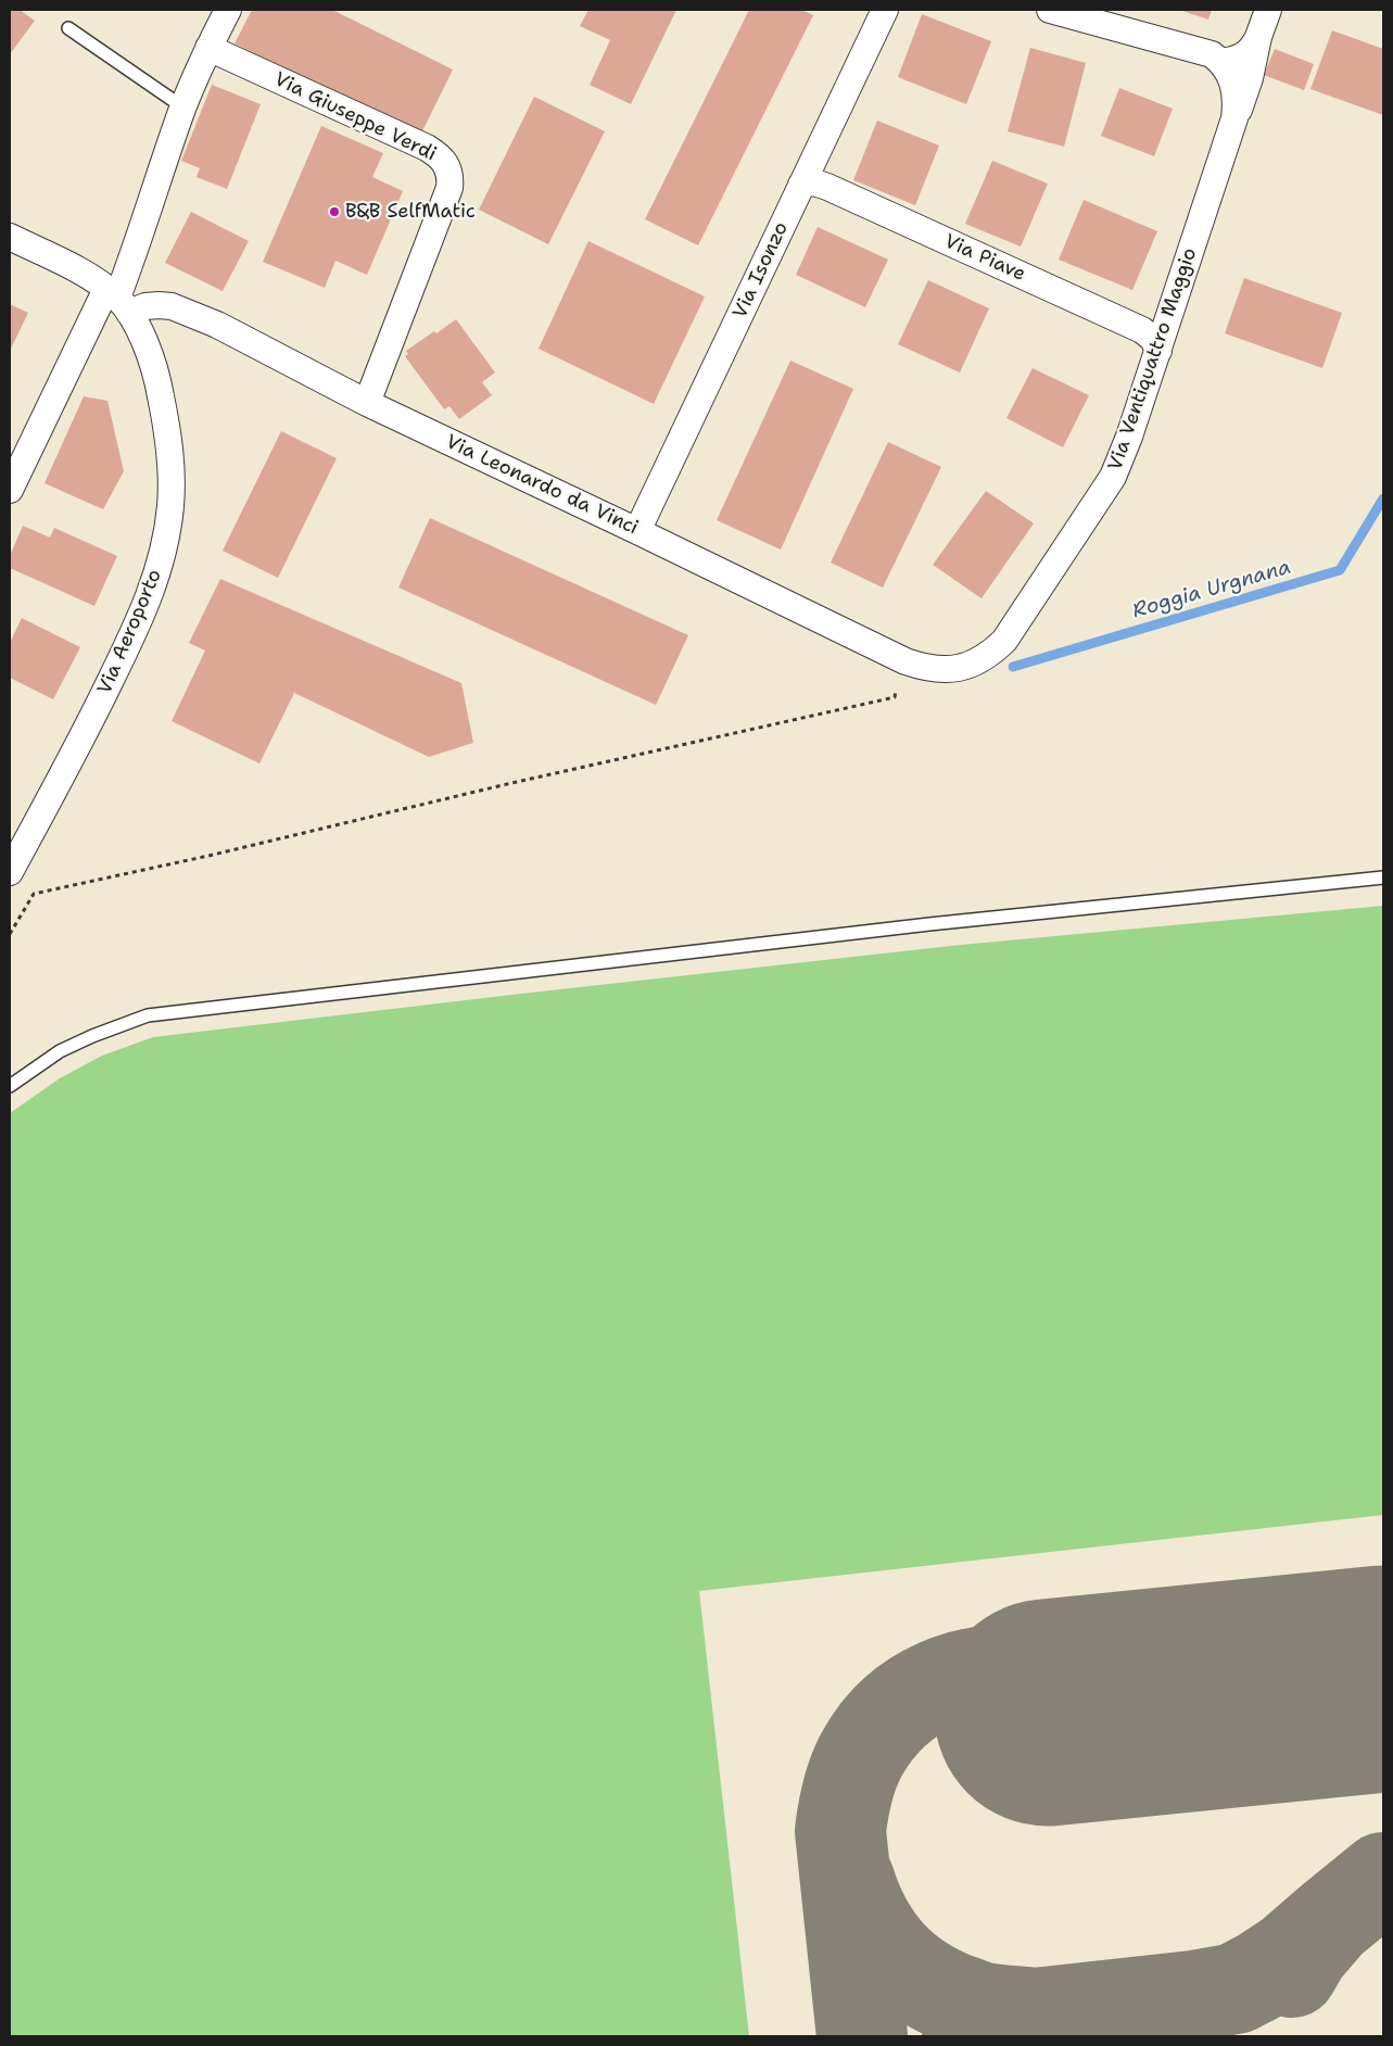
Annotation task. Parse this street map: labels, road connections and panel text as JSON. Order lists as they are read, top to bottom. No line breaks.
{"streets":{"street":["Via Giuseppe Verdi","Via Piave","Via Isonzo","Via Ventiquattro Maggio","Via Leonardo da Vinci","Via Aeroporto"]},"crossings":[["Via Giuseppe Verdi","Via Leonardo da Vinci"],["Via Piave","Via Isonzo"],["Via Piave","Via Ventiquattro Maggio"],["Via Isonzo","Via Leonardo da Vinci"],["Via Ventiquattro Maggio","Via Leonardo da Vinci"],["Via Leonardo da Vinci","Via Aeroporto"]],"water":["Roggia Urgnana"],"places":["B&B SelfMatic"]}
